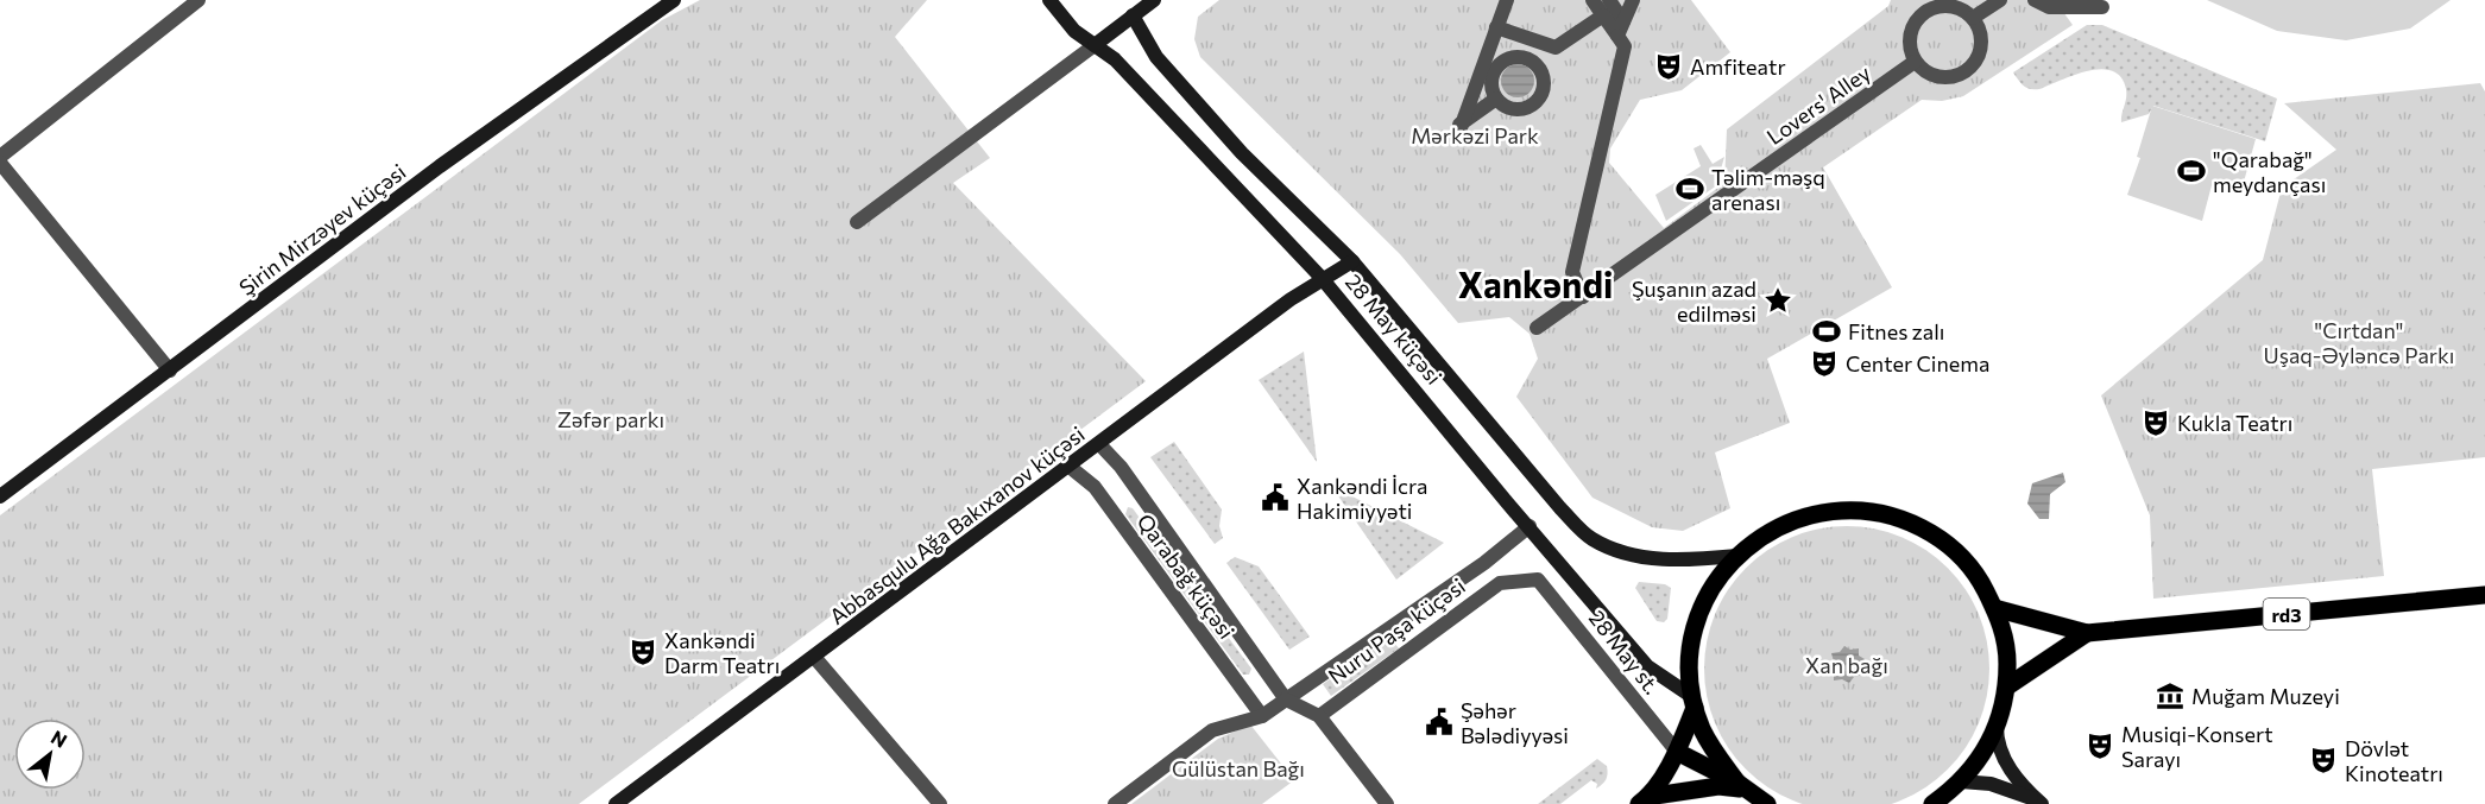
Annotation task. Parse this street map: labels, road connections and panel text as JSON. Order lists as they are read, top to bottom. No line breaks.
{"streets":{"main road":["Şirin Mirzəyev küçəsi","28 May küçəsi","Abbasqulu Ağa Bakıxanov küçəsi","rd3"],"street":["Lovers' Alley","Qarabağ küçəsi","Nuru Paşa küçəsi","28 May st."]},"crossings":[["28 May küçəsi","Abbasqulu Ağa Bakıxanov küçəsi"],["28 May küçəsi","Nuru Paşa küçəsi"],["Abbasqulu Ağa Bakıxanov küçəsi","Qarabağ küçəsi"],["Qarabağ küçəsi","Nuru Paşa küçəsi"],["Nuru Paşa küçəsi","28 May st."]],"districts":["Xankəndi"],"parks":["Mərkəzi Park","\"Cırtdan\" Uşaq-Əyləncə Parkı","Zəfər parkı","Xan bağı","Gülüstan Bağı"],"places":{"theatre":["Amfiteatr","Center Cinema","Kukla Teatrı","Xankəndi Darm Teatrı","Musiqi-Konsert Sarayı","Dövlət Kinoteatrı"],"sports":["\"Qarabağ\" meydançası","Təlim-məşq arenası","Fitnes zalı"],"place":["Şuşanın azad edilməsi"],"public building":["Xankəndi İcra Hakimiyyəti","Şəhər Bələdiyyəsi"],"museum":["Muğam Muzeyi"]},"north":"top right"}
